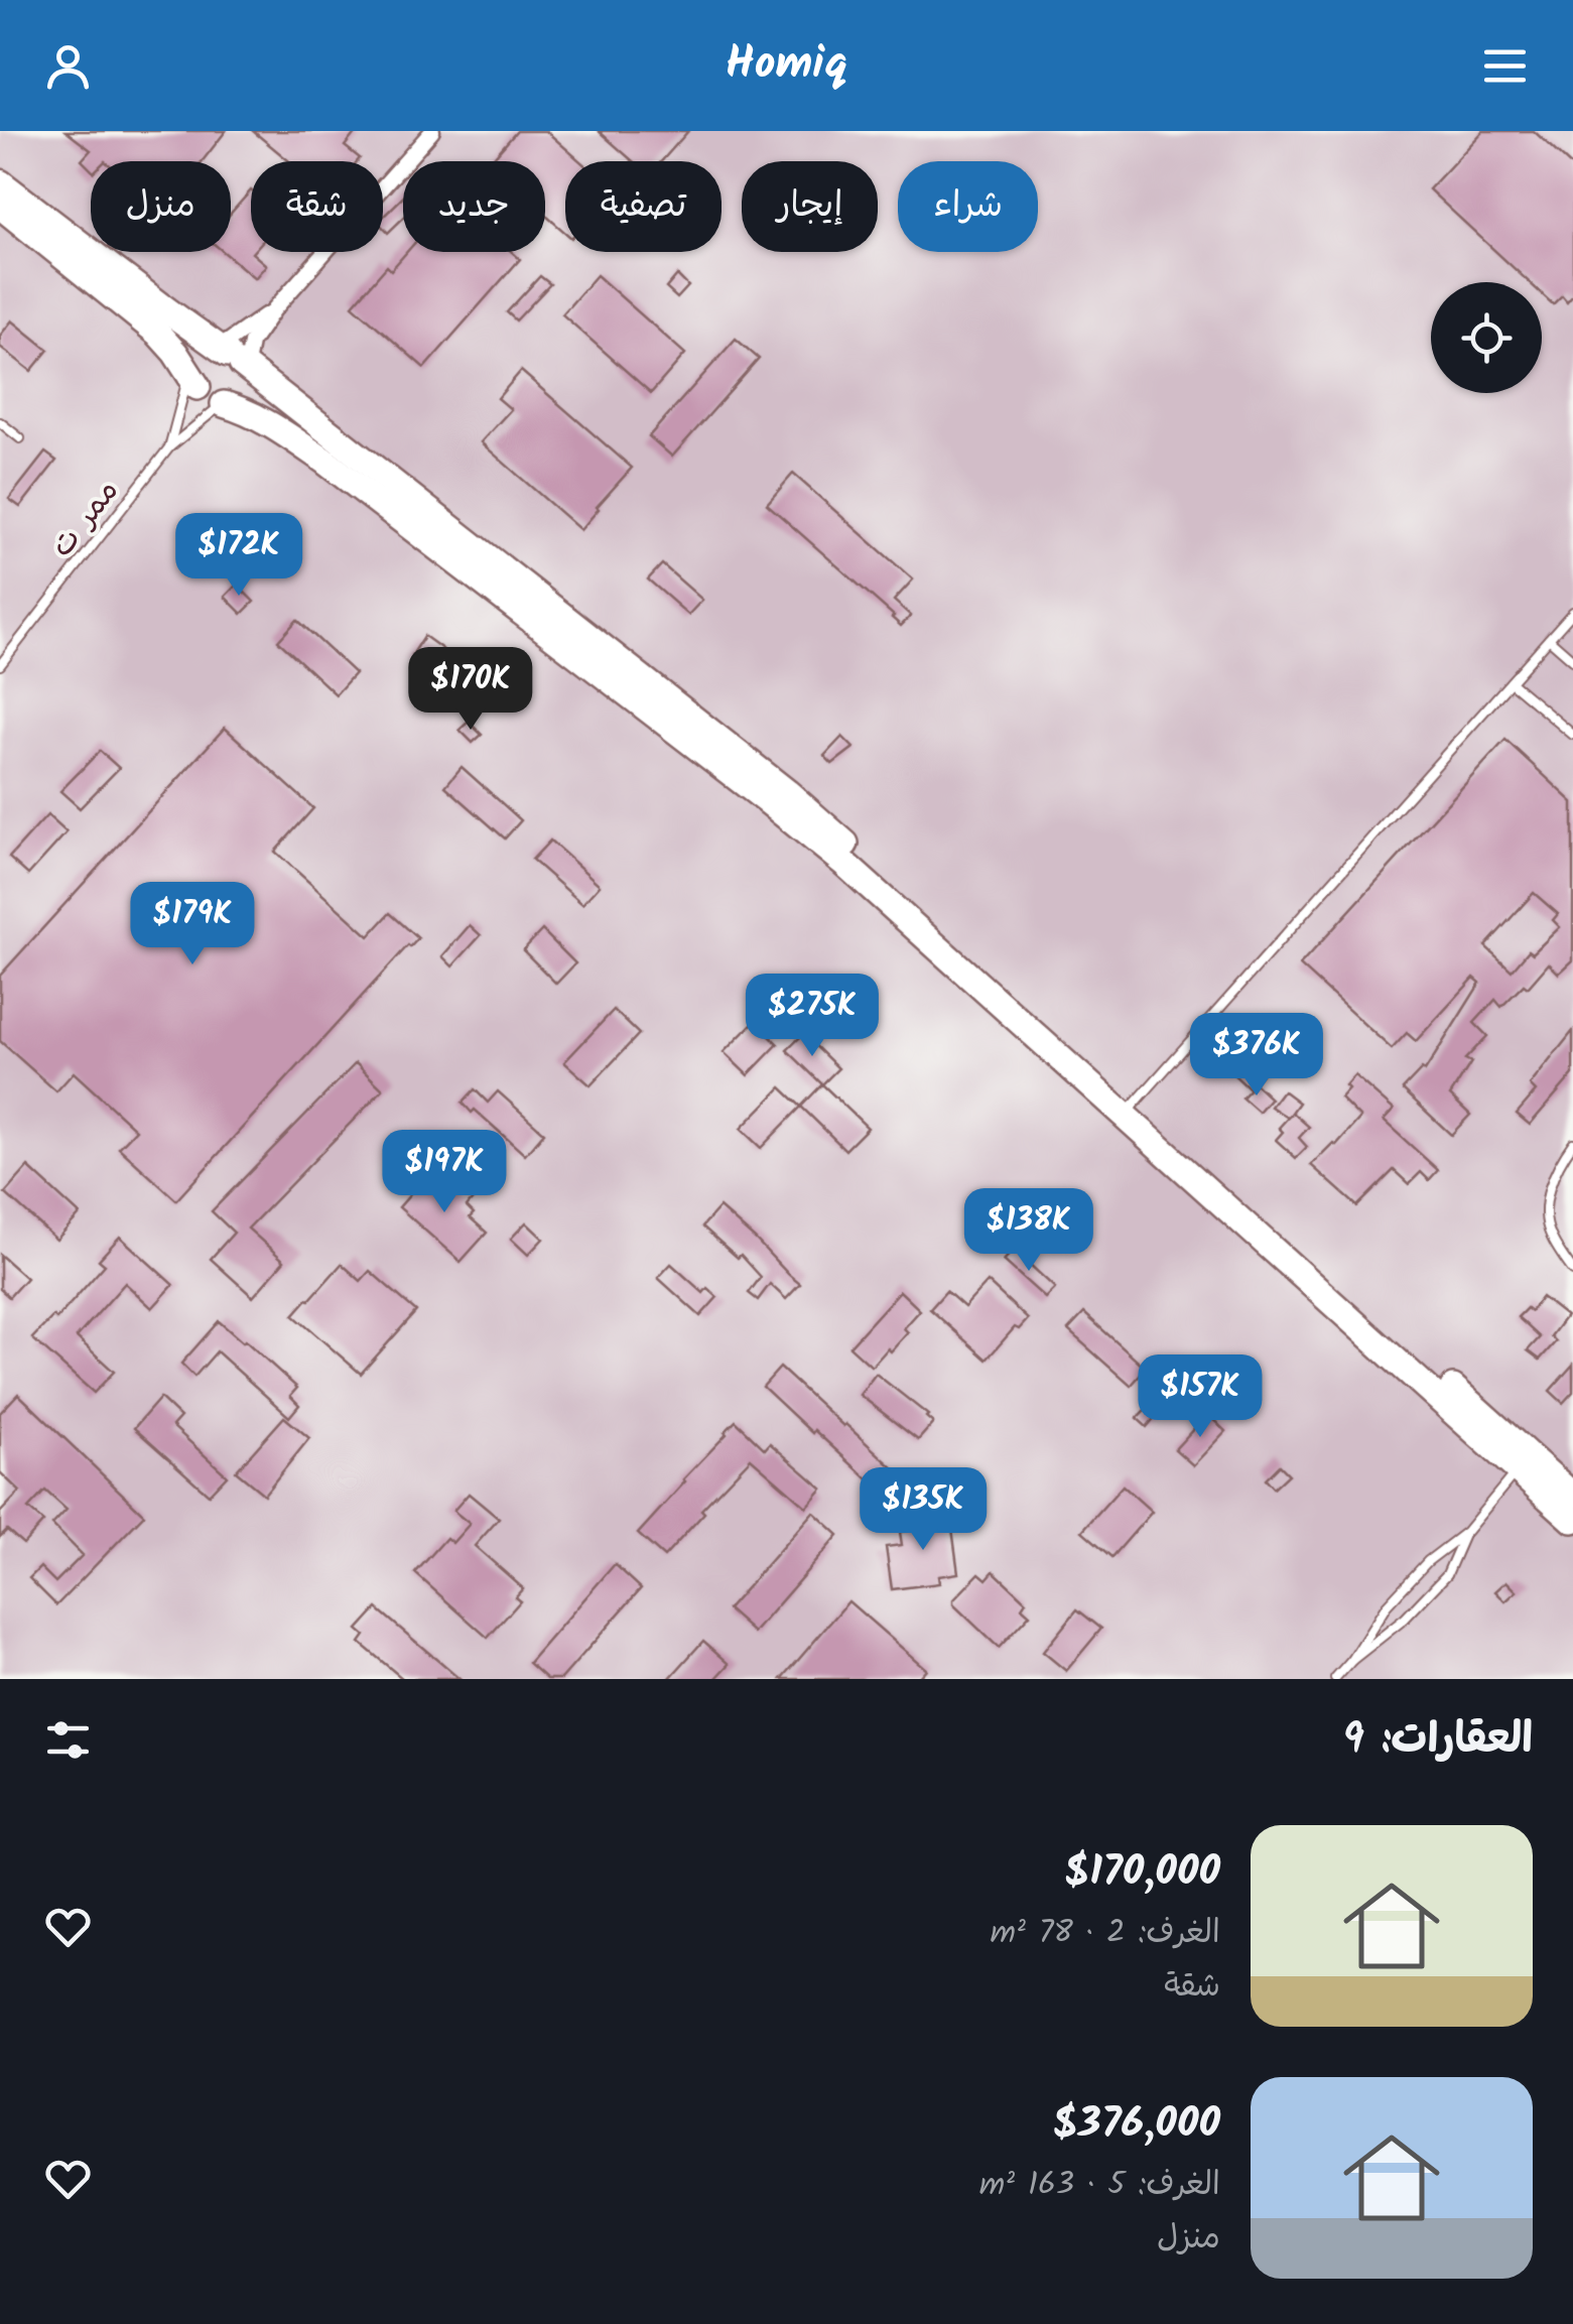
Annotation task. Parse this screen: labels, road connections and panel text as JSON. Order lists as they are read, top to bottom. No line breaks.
{"streets":{"lane":["ممر ت"]},"page":{"header":"Homiq","chip":["شراء","إيجار","تصفية","جديد","شقة","منزل"],"price":["$172K","$170K","$179K","$275K","$376K","$197K","$138K","$157K","$135K"],"heading":"العقارات: 9","list":[{"name":"$170,000","note":"الغرف: 2 · 78 m² · شقة"},{"name":"$376,000","note":"الغرف: 5 · 163 m² · منزل"}]}}
